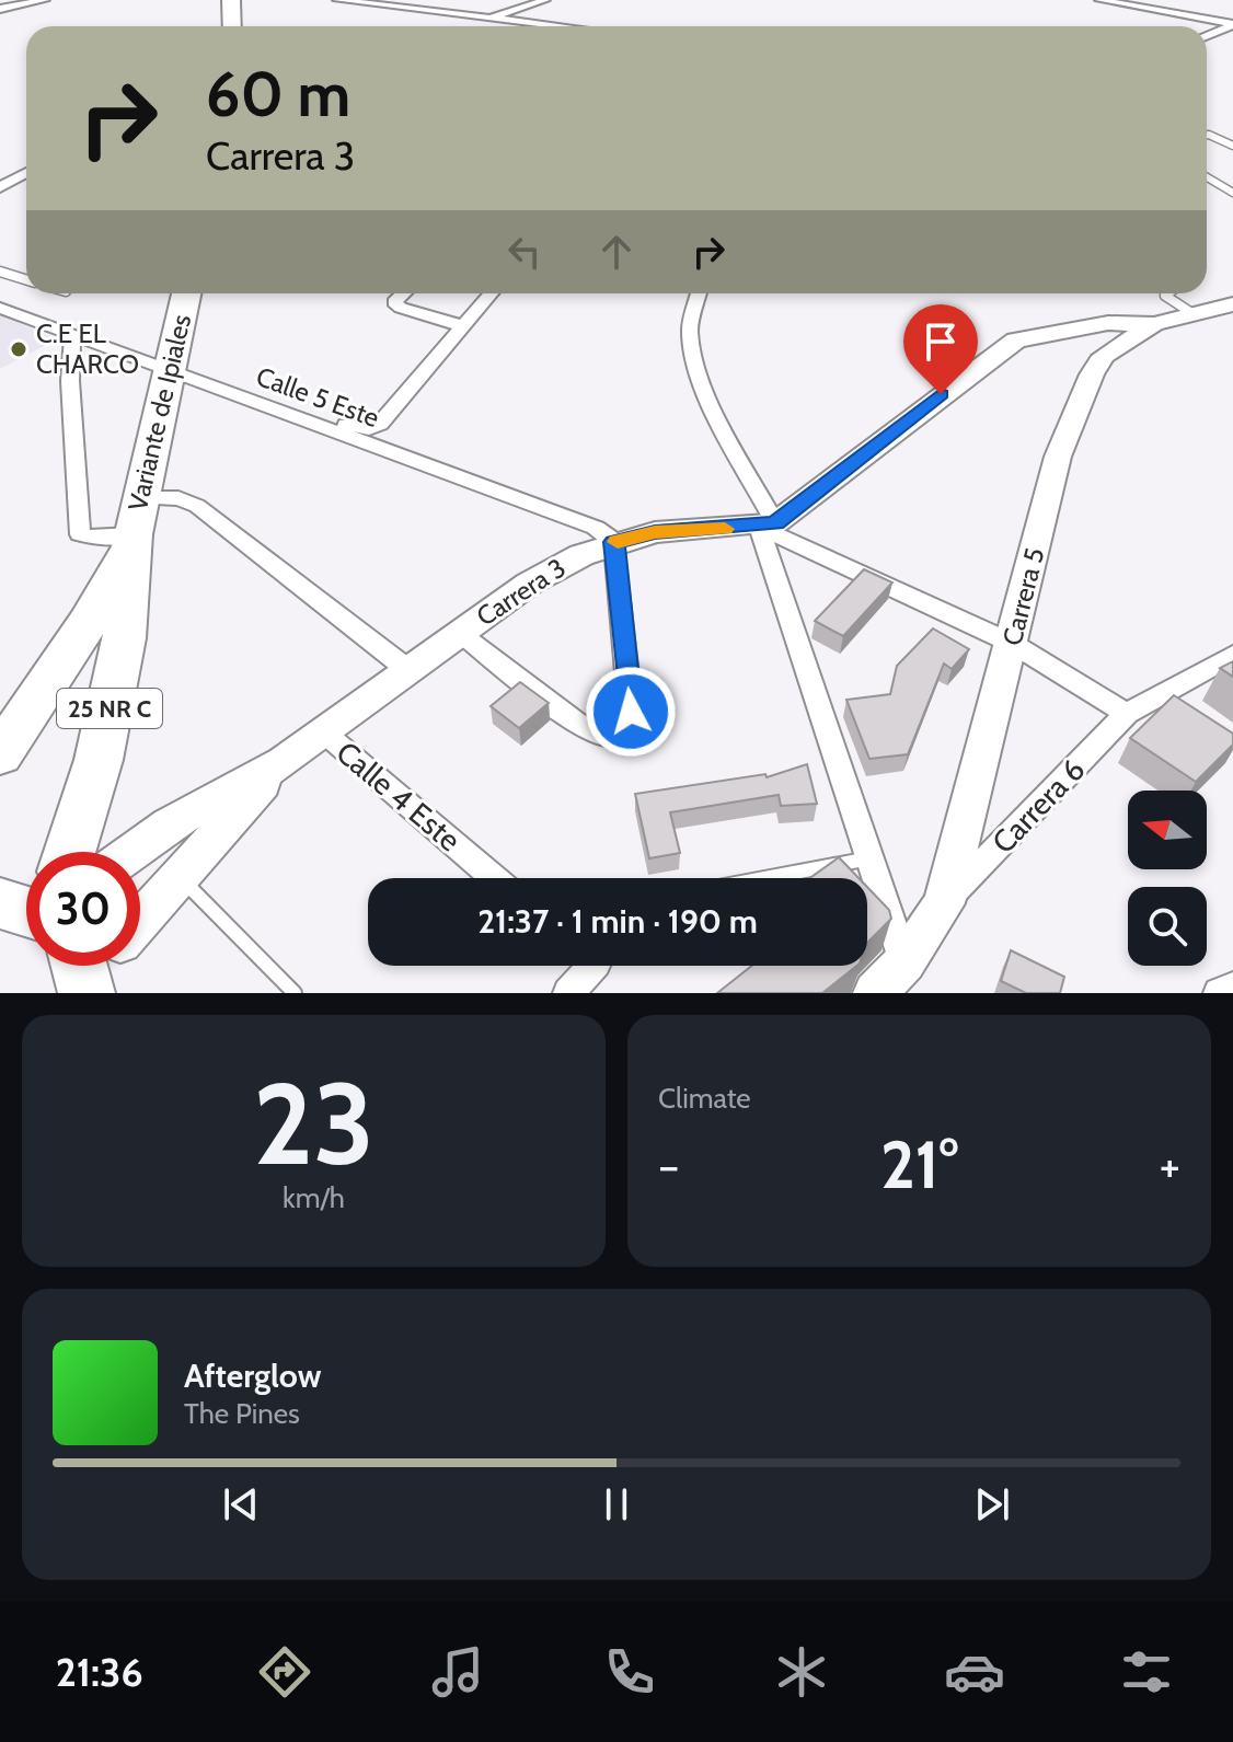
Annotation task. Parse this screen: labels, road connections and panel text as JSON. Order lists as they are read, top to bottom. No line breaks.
{"streets":{"highway":["Variante de Ipiales","25 NR C"],"street":["Calle 5 Este","Carrera 3","Carrera 5","Calle 4 Este","Carrera 6"]},"crossings":[["Calle 5 Este","Variante de Ipiales"],["Calle 5 Este","Carrera 3"],["Carrera 3","Calle 4 Este"],["Carrera 5","Carrera 6"]],"places":["C.E EL CHARCO"],"north":"left","page":{"turn":["60 m","Carrera 3"],"limit":"30","trip":"21:37 · 1 min · 190 m","tile":[["23","km/h"],"Climate"],"heat":["−","21°","+"],"song":["Afterglow","The Pines"],"tabs":"21:36"}}
